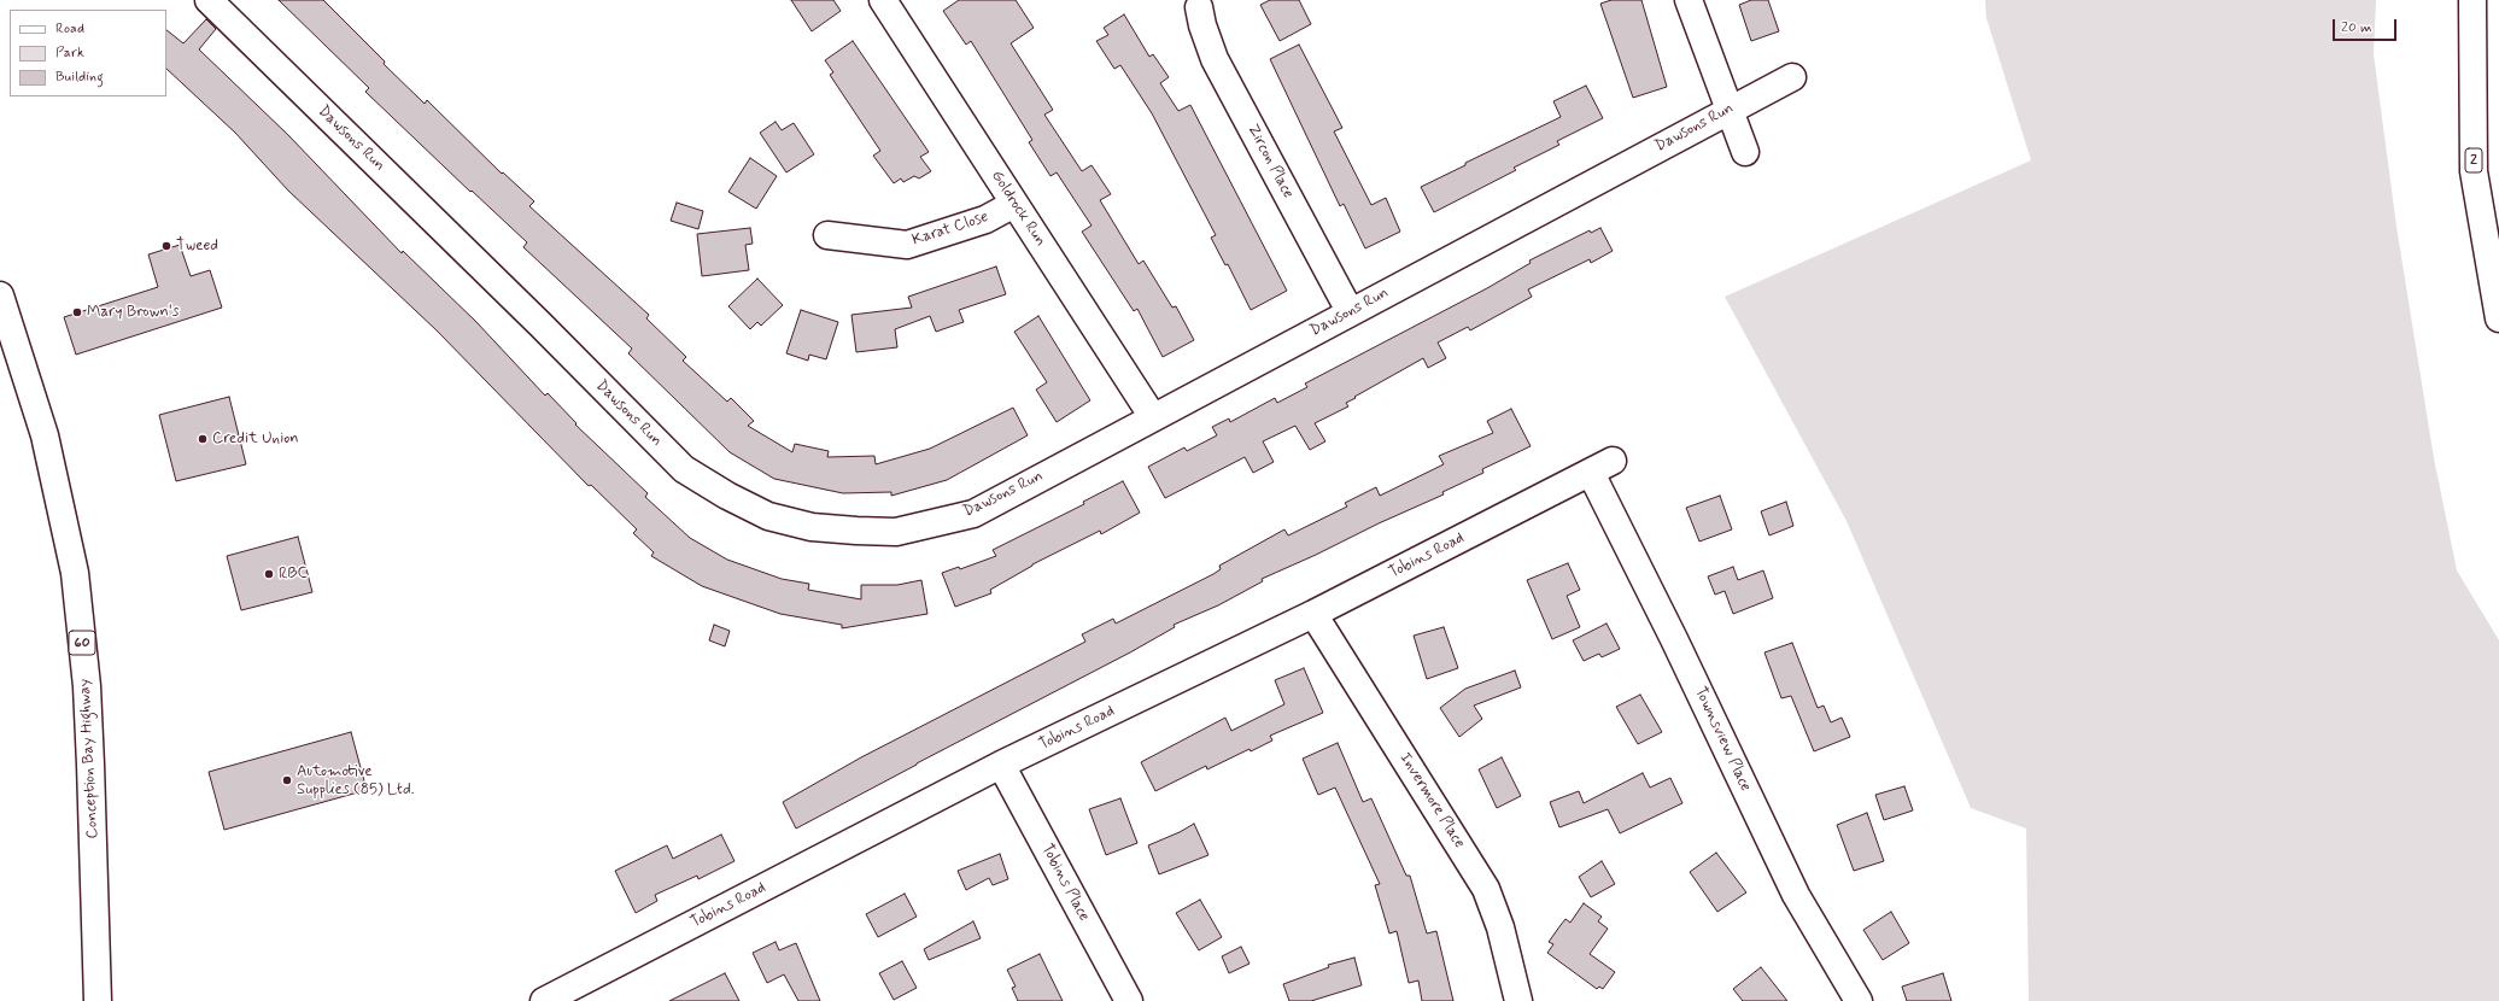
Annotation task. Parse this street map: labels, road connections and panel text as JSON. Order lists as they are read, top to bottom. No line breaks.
{"streets":{"main road":["Dawsons Run","2","Zircon Place","Goldrock Run","Karat Close","Tobins Road","60","Townsview Place","Conception Bay Highway","Invermore Place","Tobins Place"]},"crossings":[["Dawsons Run","Zircon Place"],["Dawsons Run","Goldrock Run"],["Goldrock Run","Karat Close"],["Tobins Road","Townsview Place"],["Tobins Road","Invermore Place"],["Tobins Road","Tobins Place"]],"places":["Tweed","Mary Brown's","Credit Union","RBC","Automotive Supplies (85) Ltd."],"legend":["Road","Park","Building"],"scale_bar":"20 m"}
